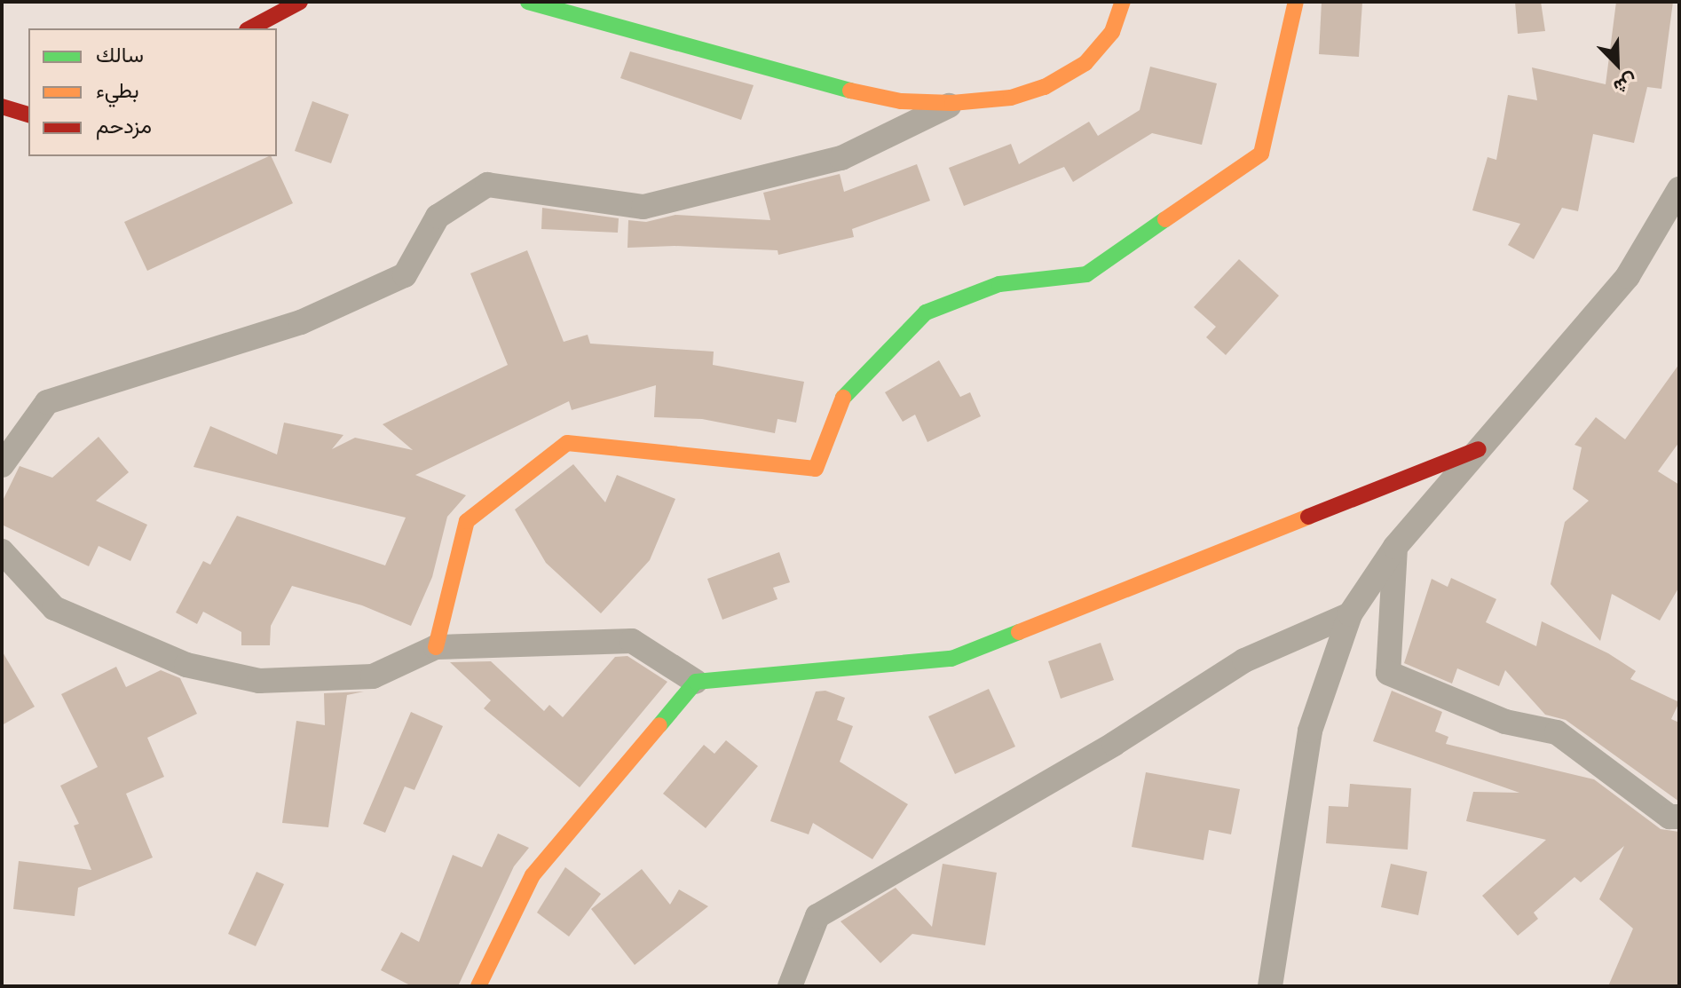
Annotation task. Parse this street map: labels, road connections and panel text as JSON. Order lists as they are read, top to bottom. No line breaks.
{"legend":["سالك","بطيء","مزدحم"],"north":"bottom right"}
